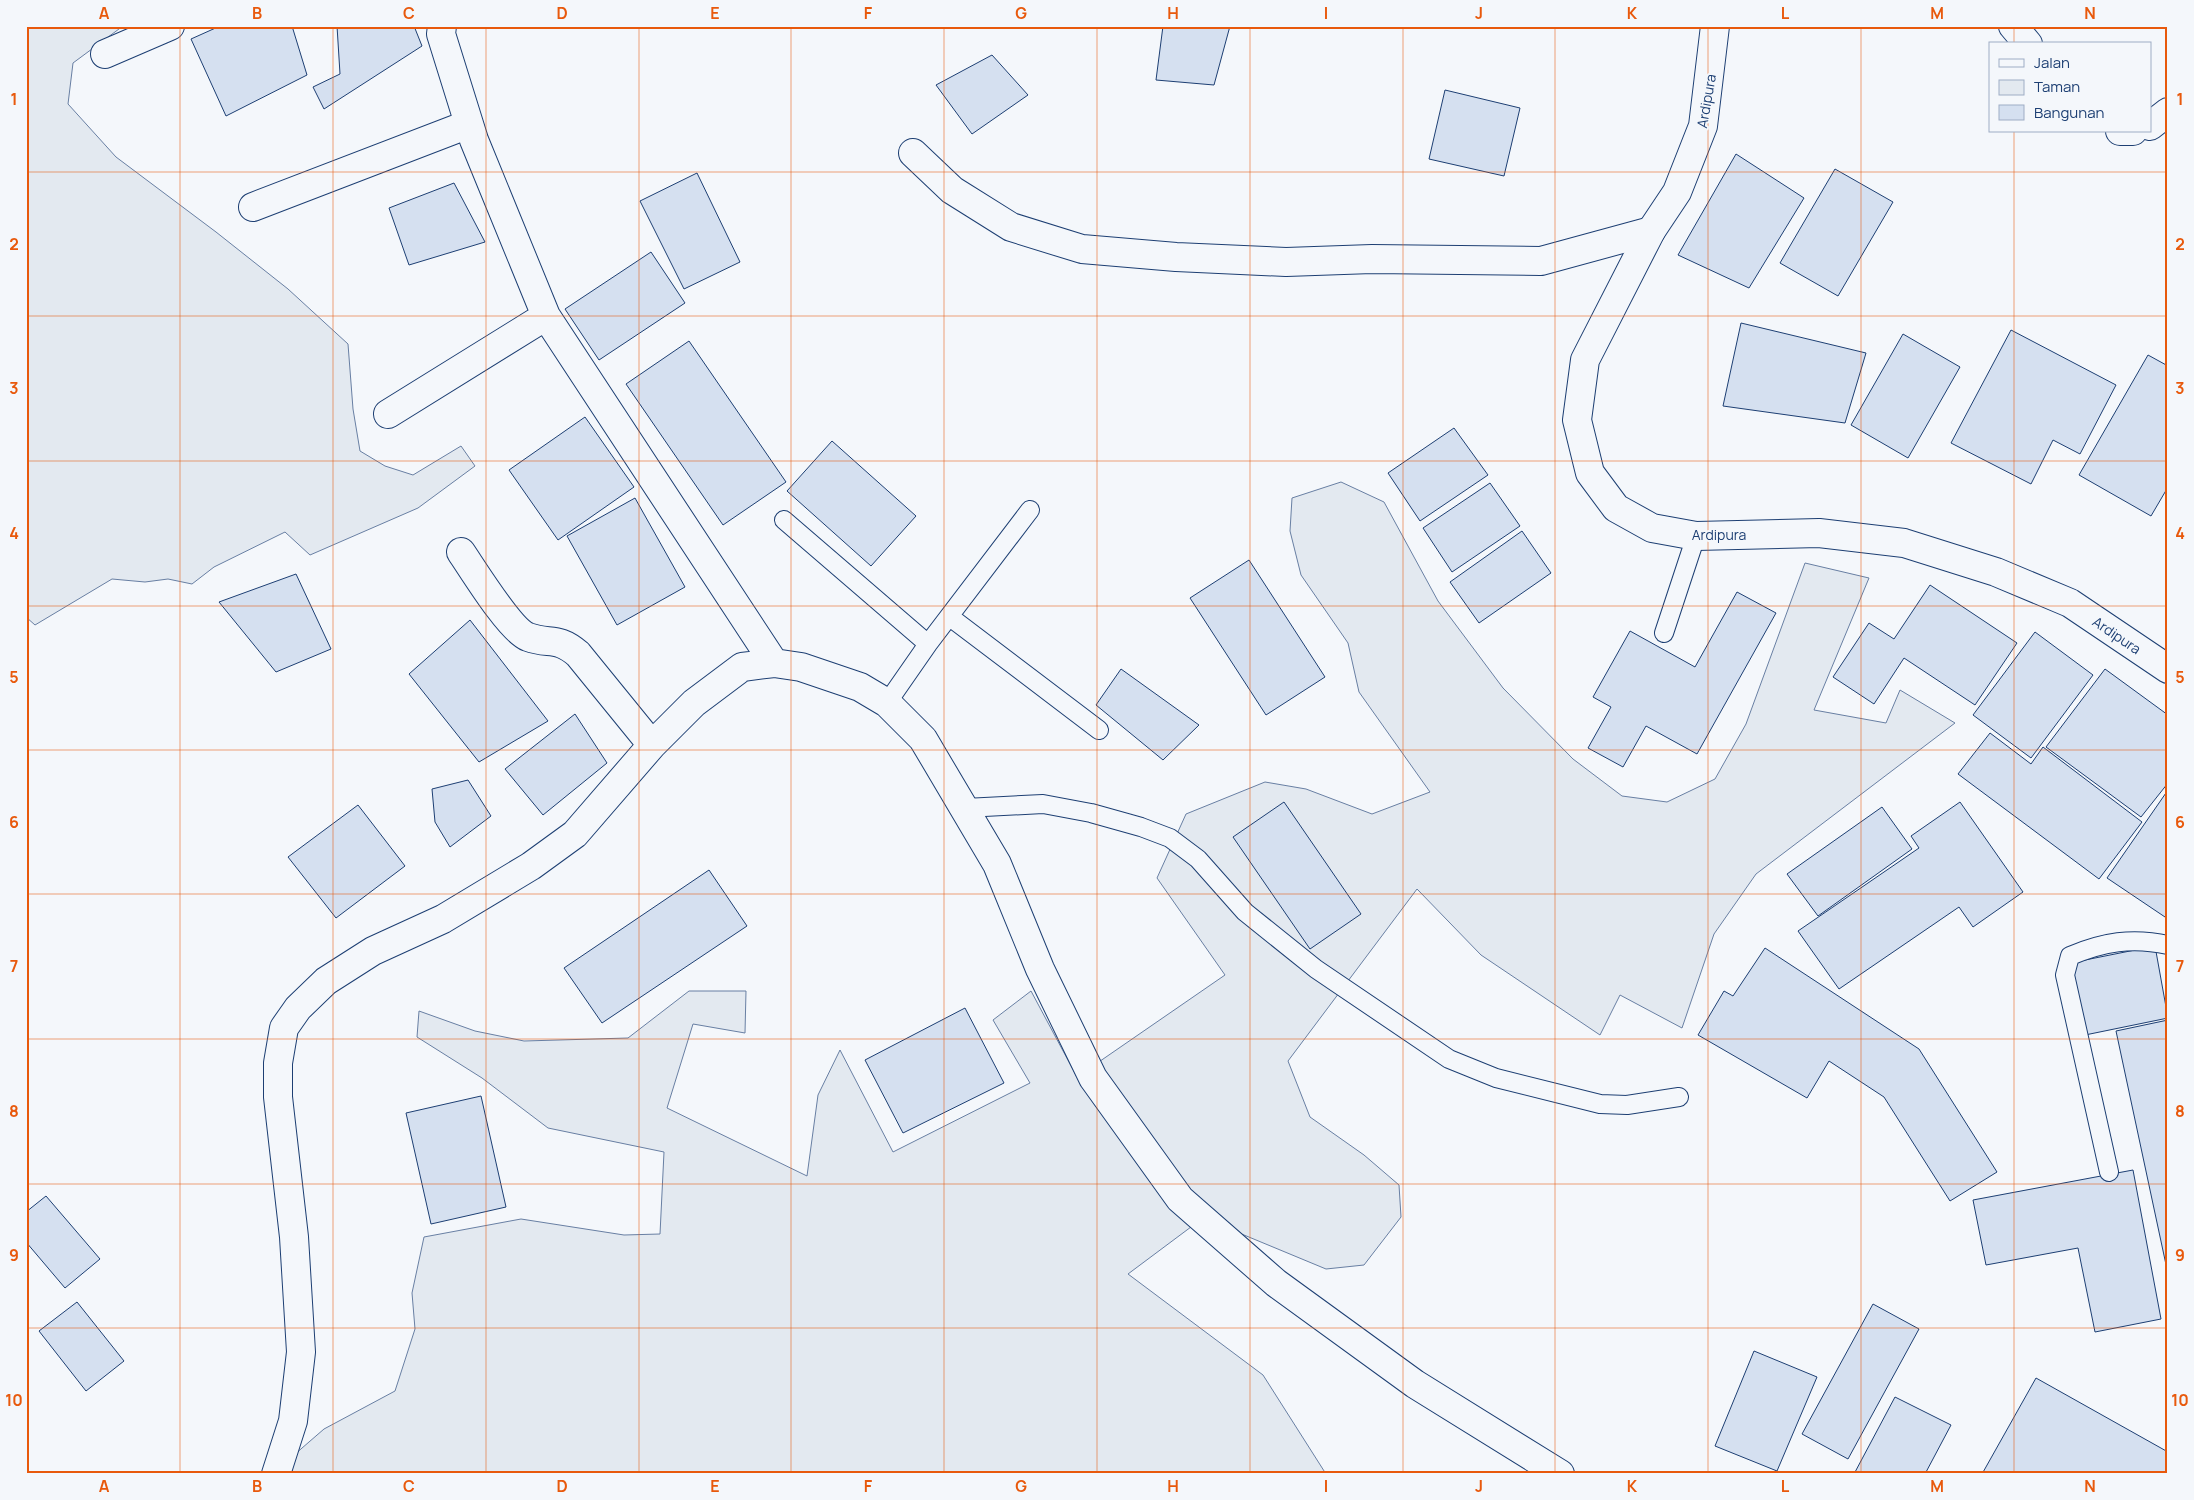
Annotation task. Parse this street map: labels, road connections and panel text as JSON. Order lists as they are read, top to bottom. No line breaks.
{"streets":{"street":["Ardipura"]},"legend":["Jalan","Taman","Bangunan"],"grid":{"columns":["A","B","C","D","E","F","G","H","I","J","K","L","M","N"],"rows":["1","2","3","4","5","6","7","8","9","10"]}}
